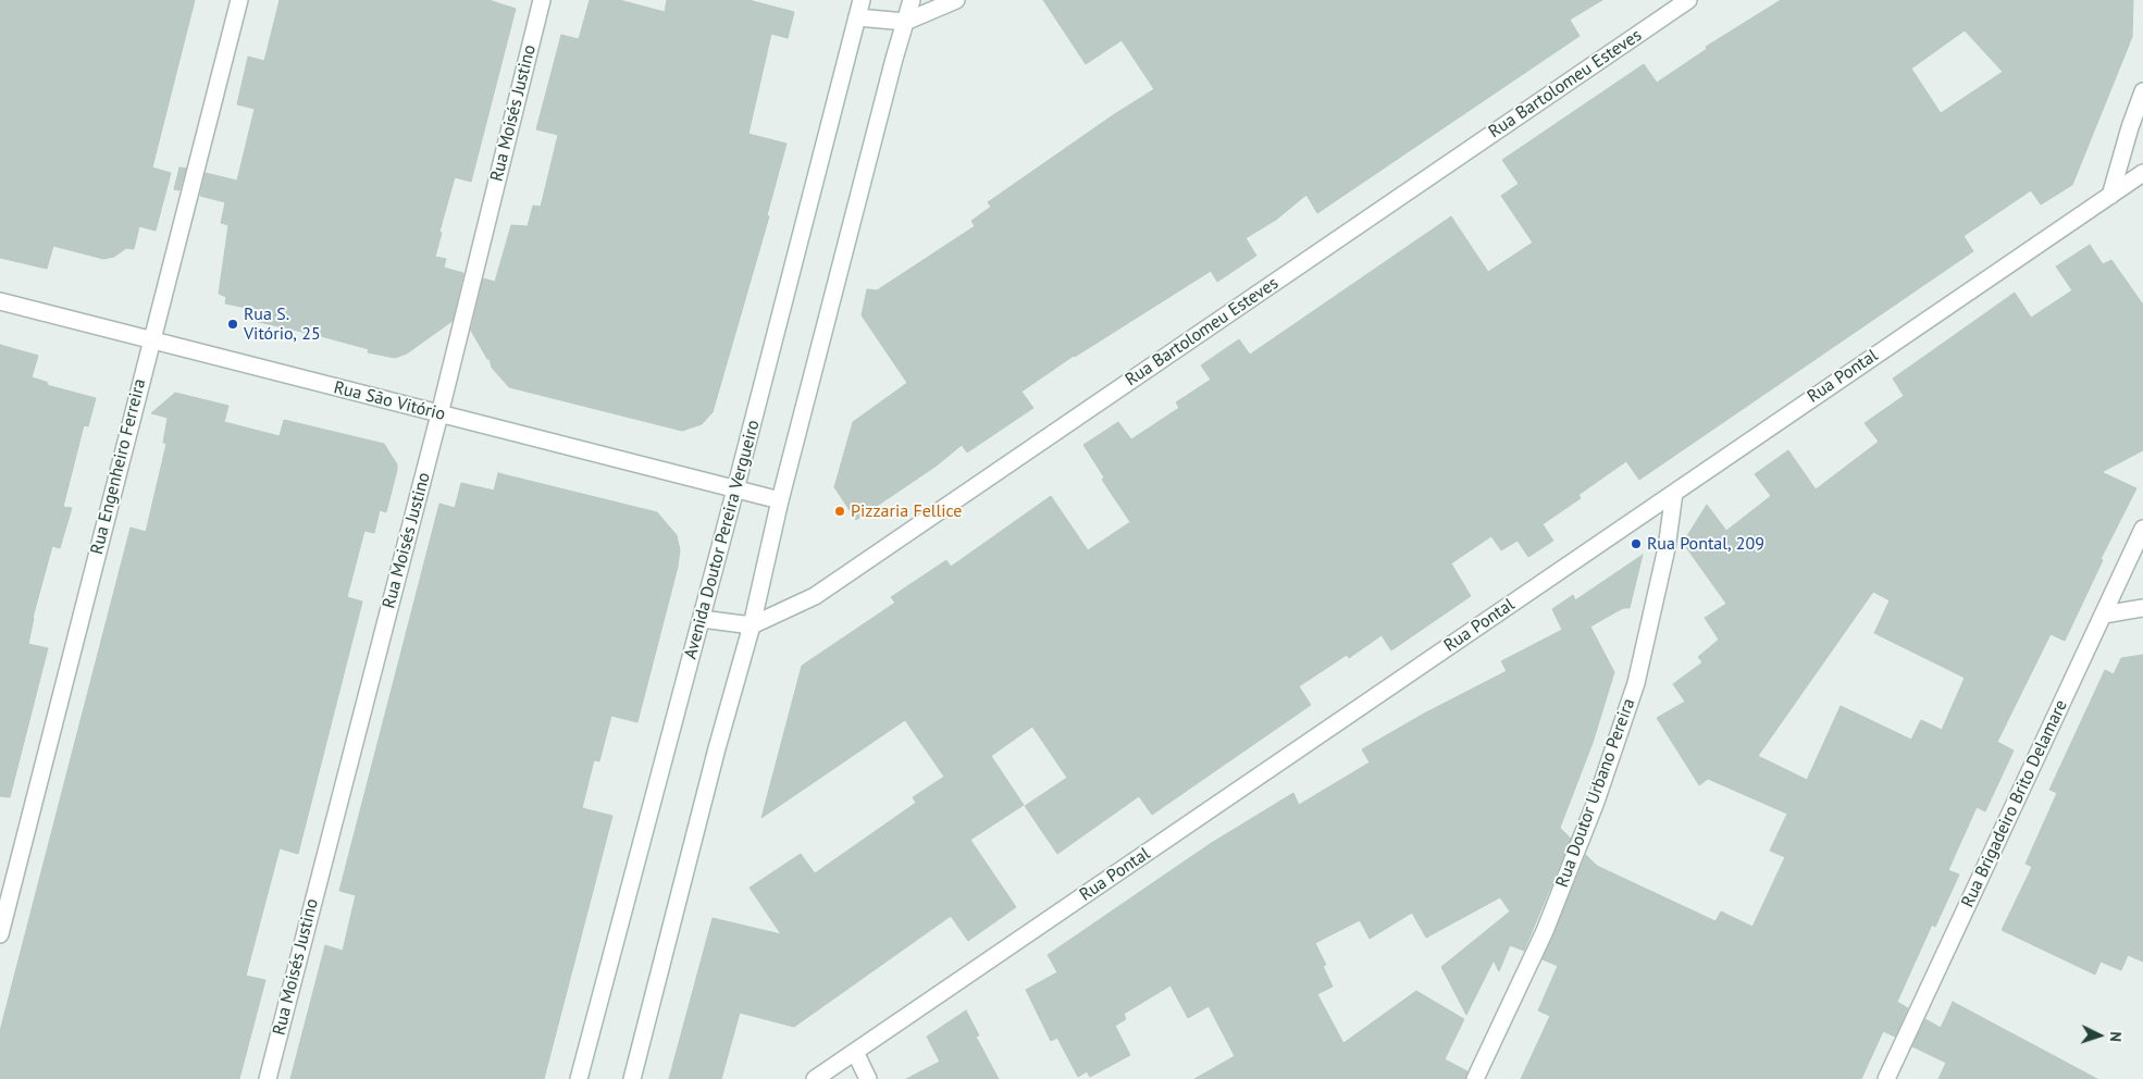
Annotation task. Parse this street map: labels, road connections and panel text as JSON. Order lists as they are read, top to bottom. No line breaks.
{"streets":{"street":["Rua Bartolomeu Esteves","Rua Moisés Justino","Rua Pontal","Rua São Vitório","Rua Engenheiro Ferreira","Avenida Doutor Pereira Vergueiro","Rua Doutor Urbano Pereira","Rua Brigadeiro Brito Delamare"]},"crossings":[["Rua Moisés Justino","Rua São Vitório"],["Rua Pontal","Rua Doutor Urbano Pereira"],["Rua São Vitório","Rua Engenheiro Ferreira"],["Rua São Vitório","Avenida Doutor Pereira Vergueiro"]],"places":["Rua S. Vitório, 25","Pizzaria Fellice","Rua Pontal, 209"],"north":"right"}
